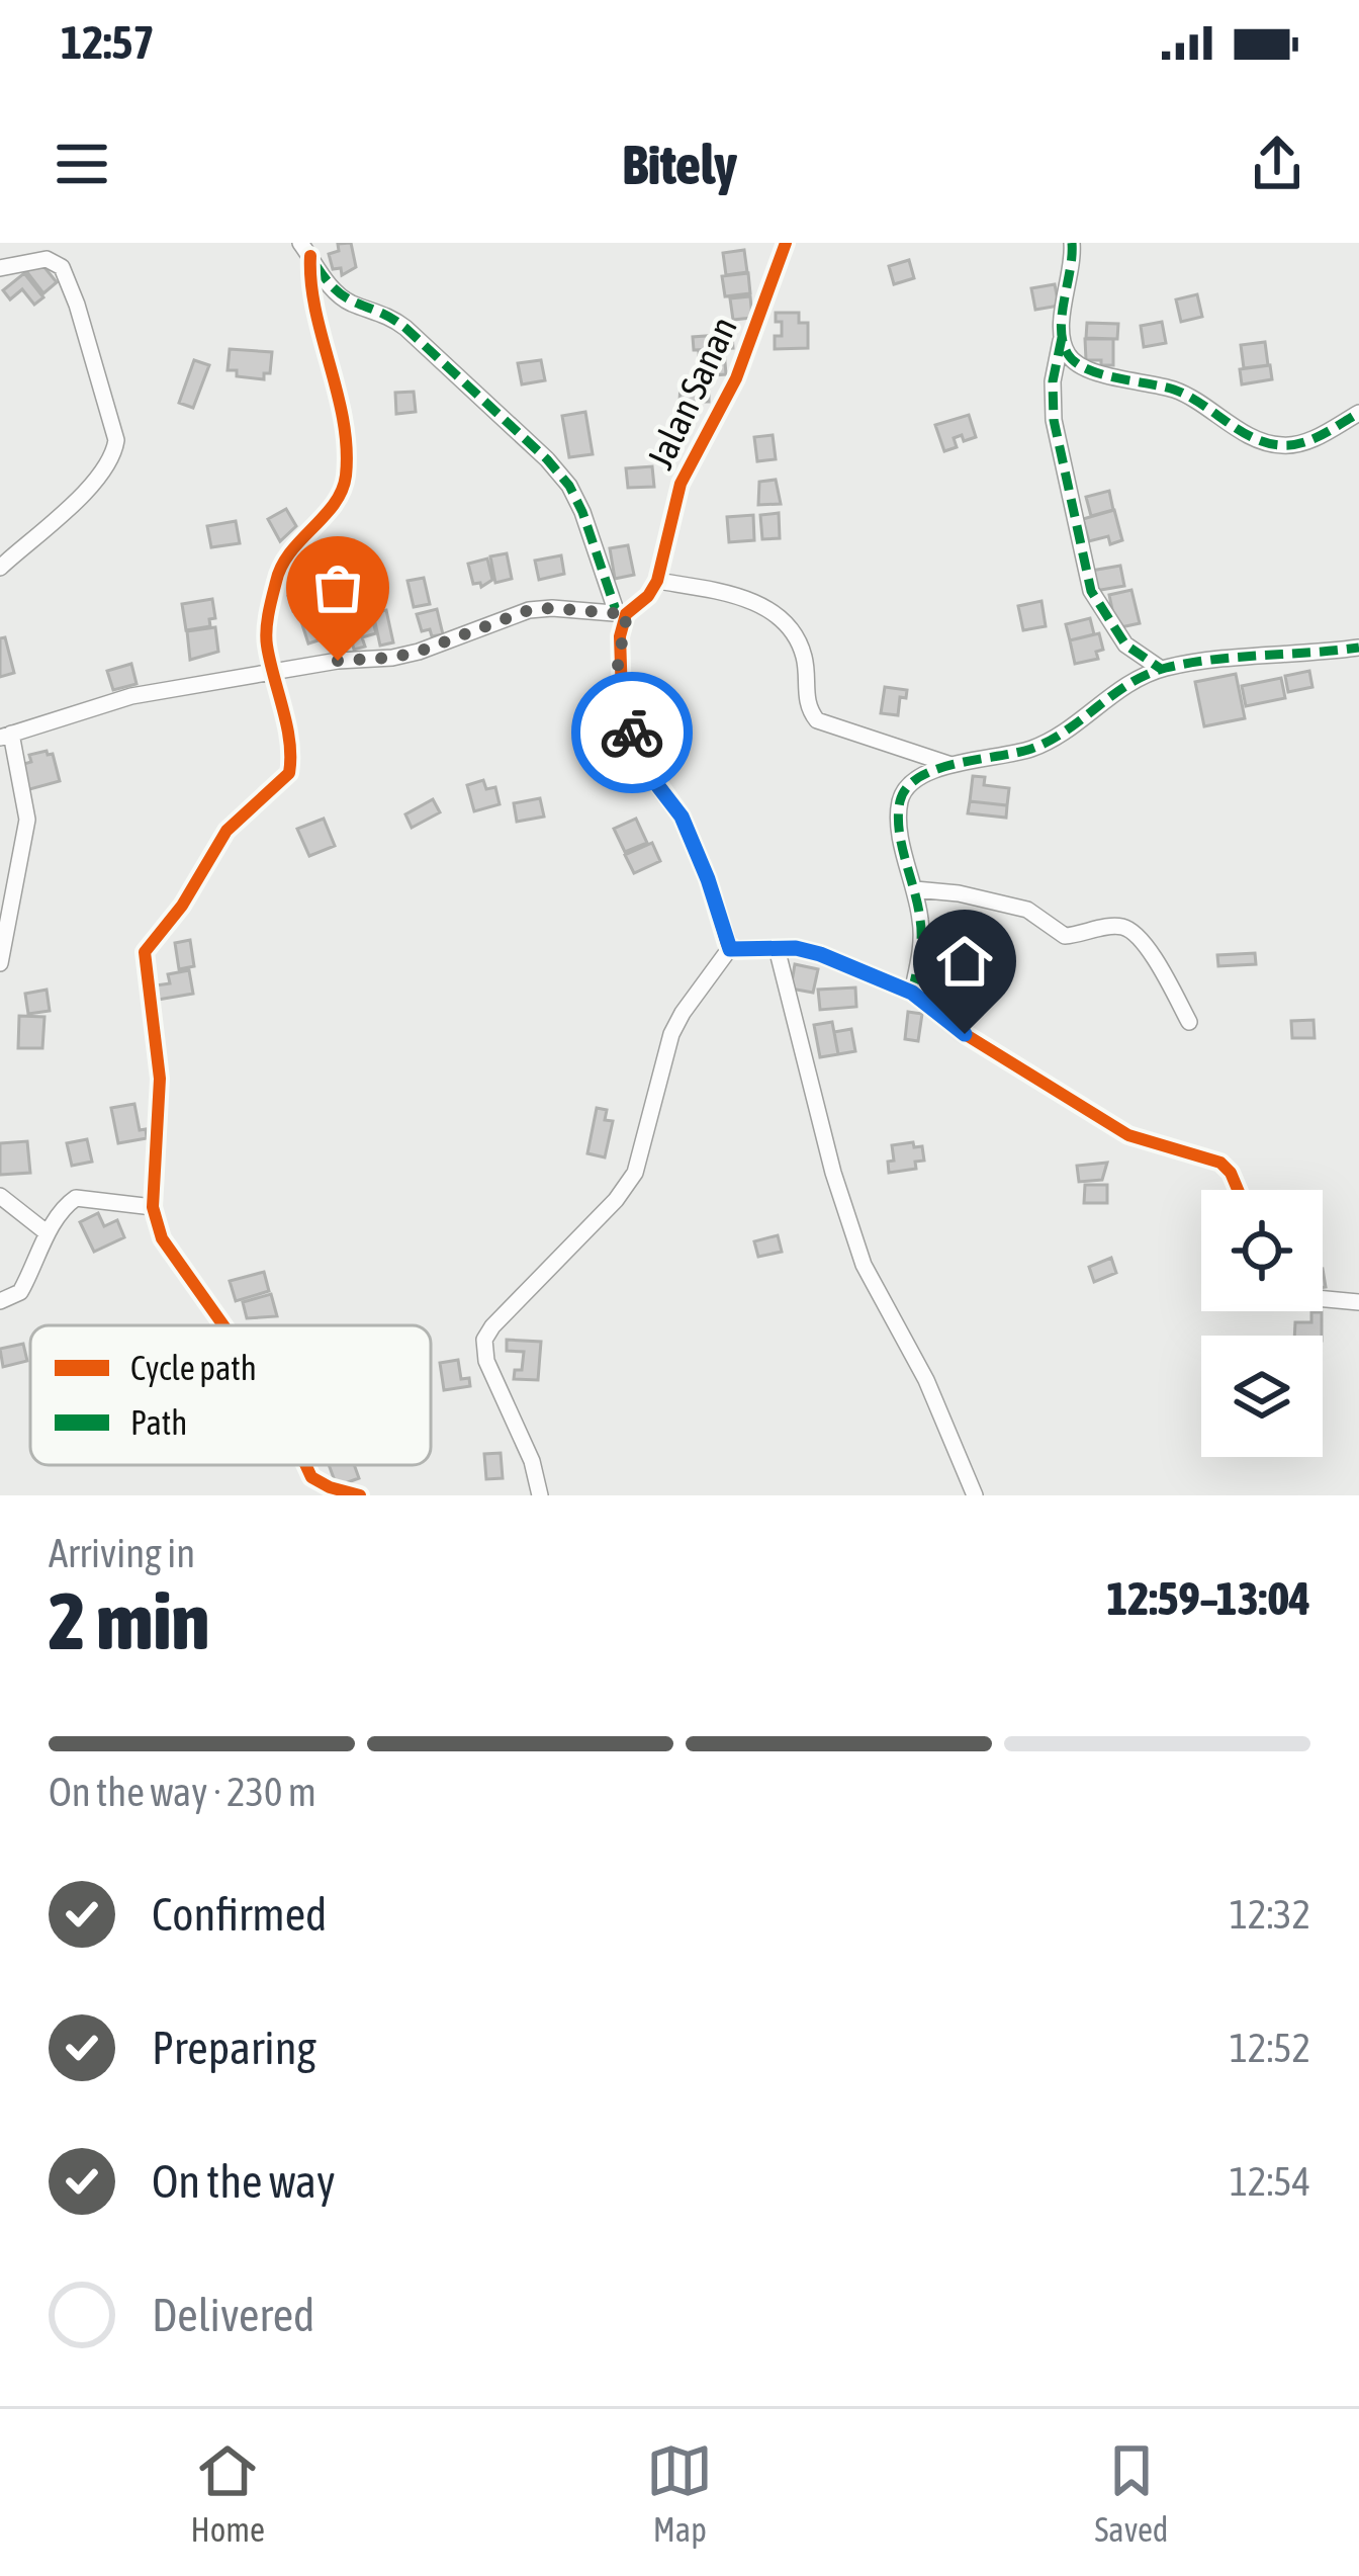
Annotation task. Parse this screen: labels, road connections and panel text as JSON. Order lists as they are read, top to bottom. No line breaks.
{"streets":{"street":["Jalan Sanan"]},"legend":["Cycle path","Path"],"page":{"status":"12:57","header":"Bitely","heading":["2 min","Arriving in","12:59–13:04"],"bar":"On the way · 230 m","list":[["Confirmed","12:32"],["Preparing","12:52"],["On the way","12:54"],"Delivered"],"tabs":["Home","Map","Saved"]}}
